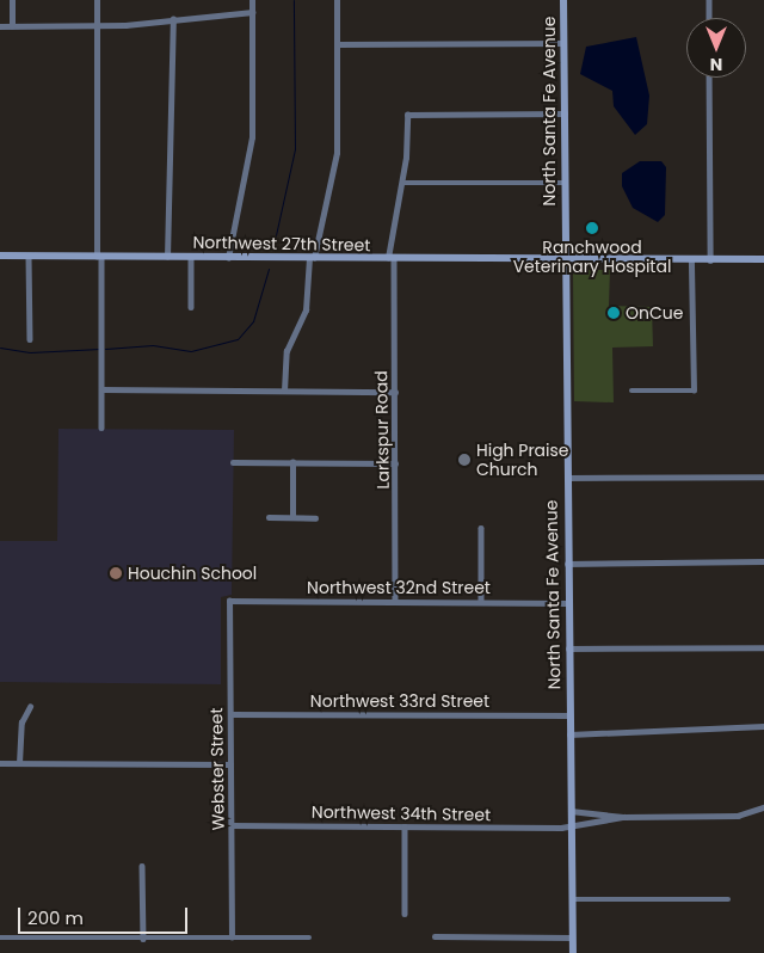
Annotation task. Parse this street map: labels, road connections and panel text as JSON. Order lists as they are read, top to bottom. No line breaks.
{"streets":{"main road":["North Santa Fe Avenue","Northwest 27th Street"],"street":["Larkspur Road","Northwest 32nd Street","Northwest 33rd Street","Webster Street","Northwest 34th Street"]},"crossings":[["North Santa Fe Avenue","Northwest 27th Street"],["North Santa Fe Avenue","Larkspur Road"],["North Santa Fe Avenue","Northwest 32nd Street"],["North Santa Fe Avenue","Northwest 33rd Street"],["North Santa Fe Avenue","Northwest 34th Street"],["Northwest 27th Street","Larkspur Road"],["Larkspur Road","Northwest 32nd Street"],["Northwest 32nd Street","Webster Street"],["Northwest 33rd Street","Webster Street"],["Webster Street","Northwest 34th Street"]],"places":["Ranchwood Veterinary Hospital","OnCue","High Praise Church","Houchin School"],"scale_bar":"200 m","north":"bottom"}
